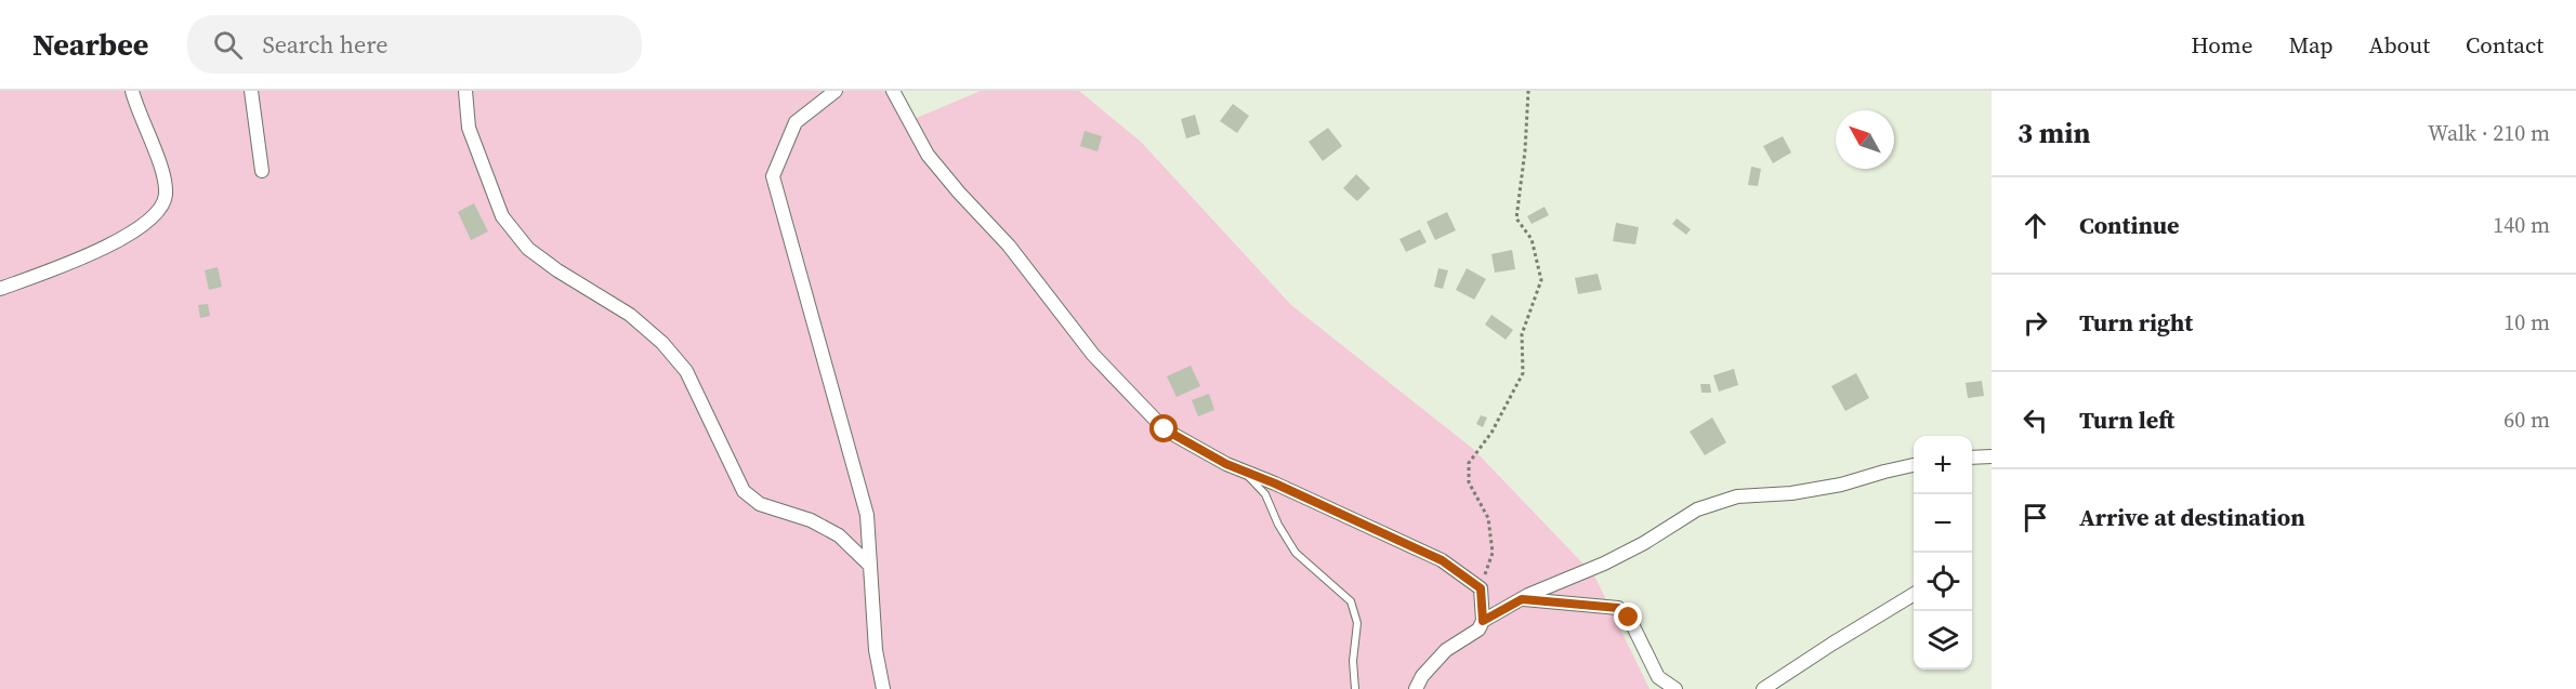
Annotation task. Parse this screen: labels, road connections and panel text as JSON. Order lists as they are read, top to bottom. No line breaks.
{"north":"top left","page":{"header":"Nearbee","search":"Search here","nav":["Home","Map","About","Contact"],"heading":["3 min","Walk · 210 m"],"list":[["Continue","140 m"],["Turn right","10 m"],["Turn left","60 m"],"Arrive at destination"],"map_buttons":["+","−"]}}
